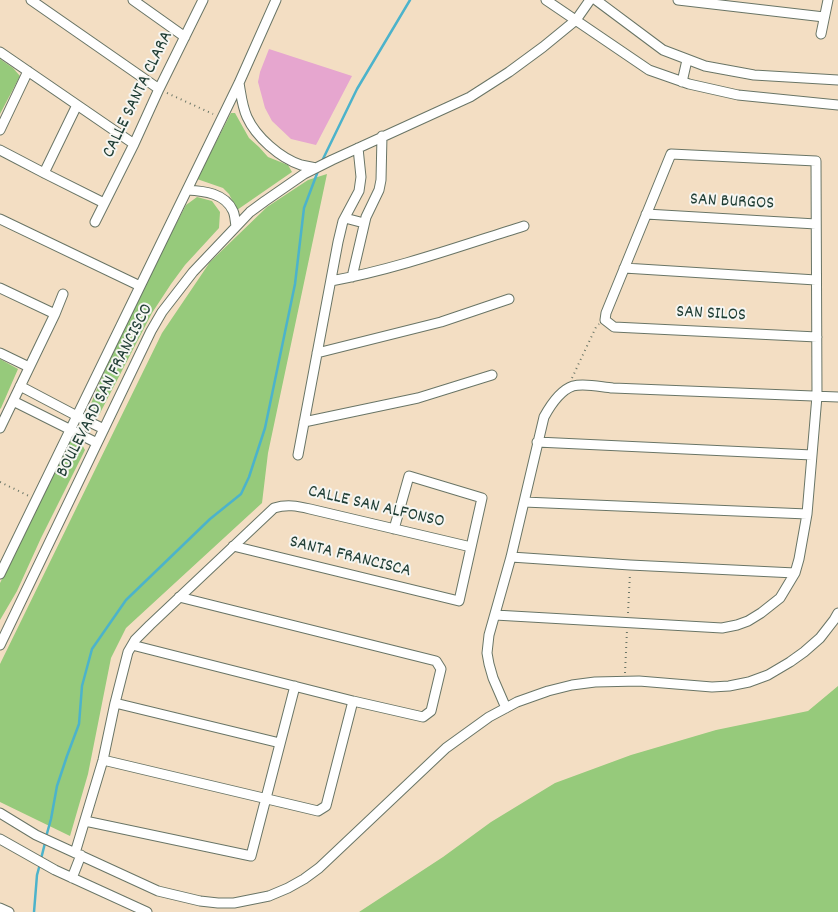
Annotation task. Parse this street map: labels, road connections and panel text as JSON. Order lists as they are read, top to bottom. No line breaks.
{"streets":{"street":["CALLE SANTA CLARA","SAN BURGOS","SAN SILOS","BOULEVARD SAN FRANCISCO","CALLE SAN ALFONSO","SANTA FRANCISCA"]},"crossings":[["CALLE SAN ALFONSO","SANTA FRANCISCA"]]}
